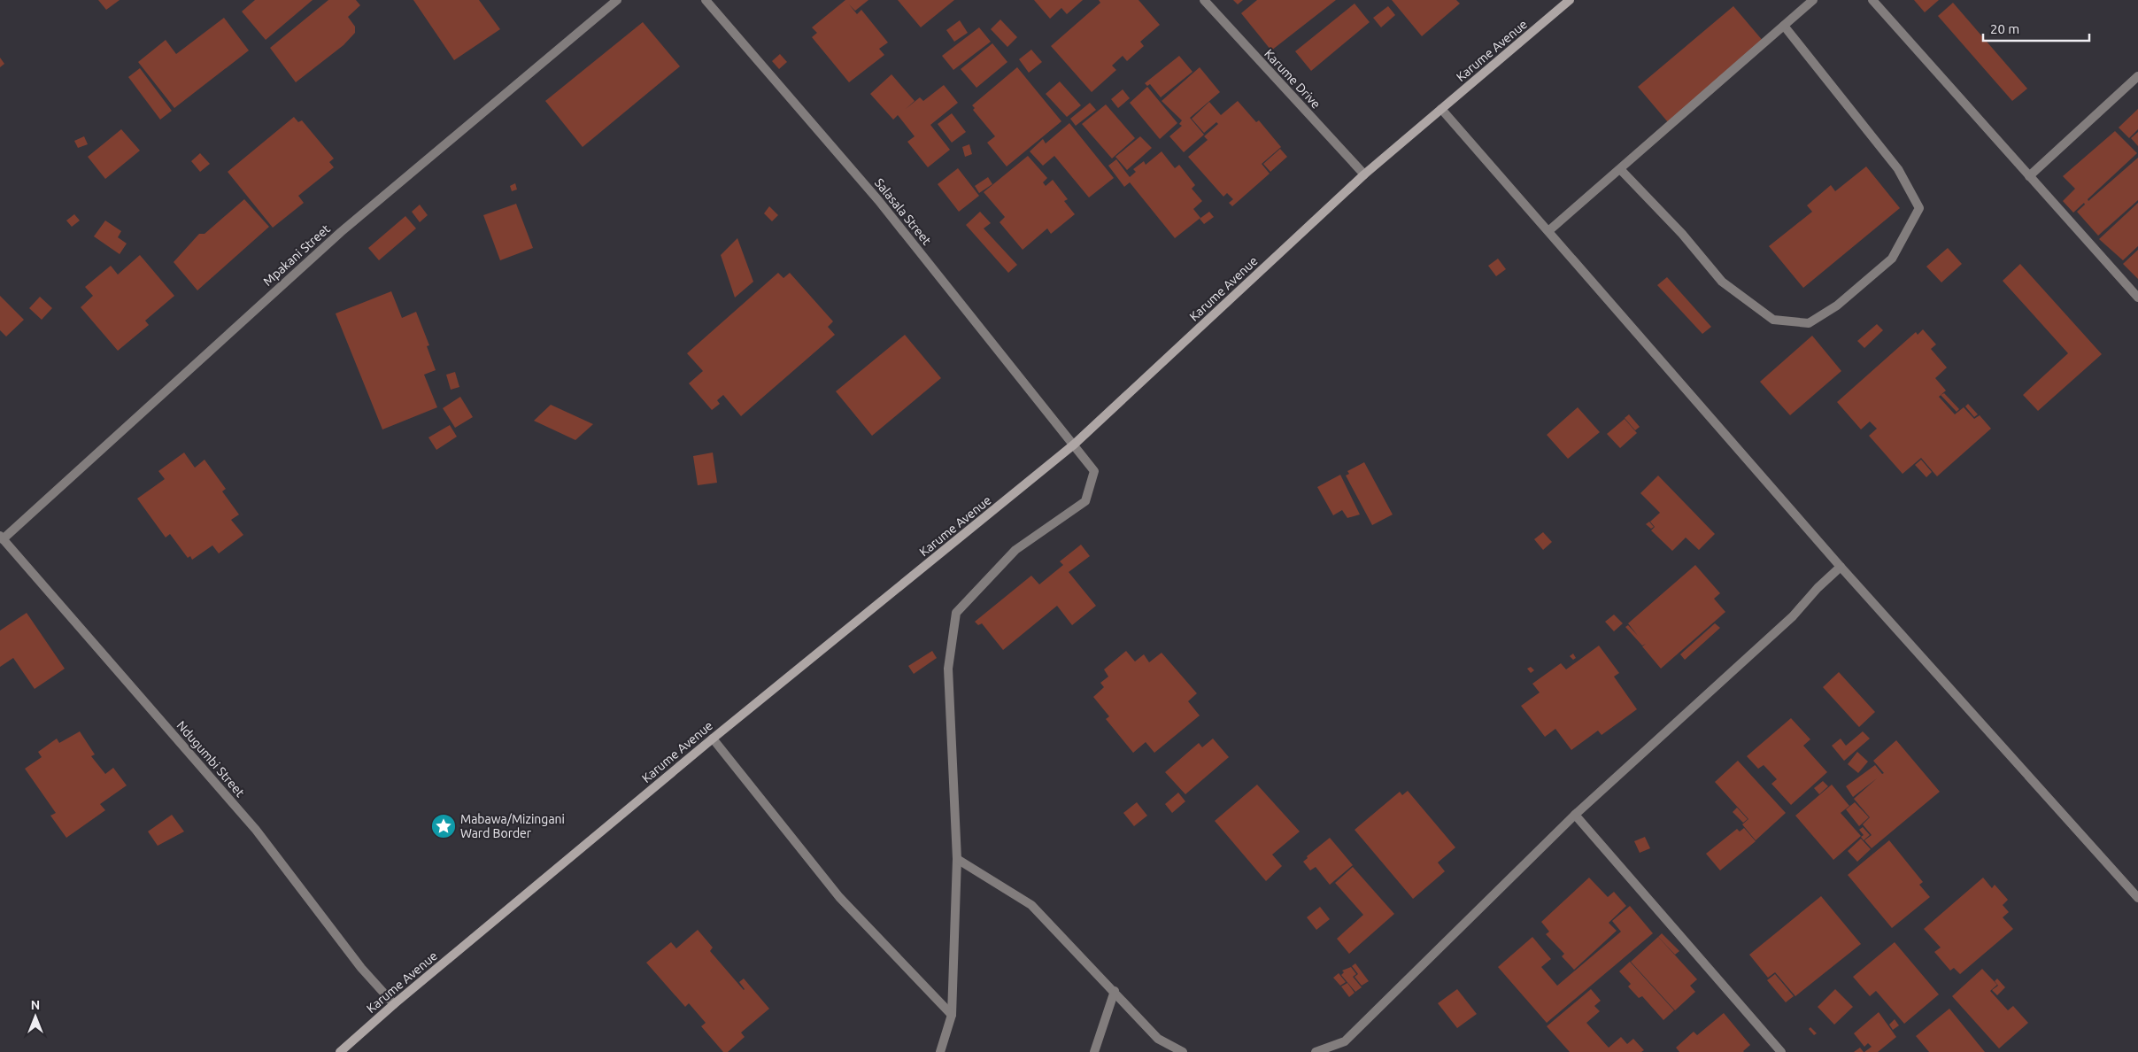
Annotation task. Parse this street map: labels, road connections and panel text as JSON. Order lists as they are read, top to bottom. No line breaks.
{"streets":{"main road":["Karume Avenue"],"street":["Karume Drive","Salasala Street","Mpakani Street","Ndugumbi Street"]},"crossings":[["Karume Avenue","Karume Drive"],["Karume Avenue","Salasala Street"],["Karume Avenue","Ndugumbi Street"],["Mpakani Street","Ndugumbi Street"]],"places":{"place":["Mabawa/Mizingani Ward Border"]},"scale_bar":"20 m","north":"top"}
